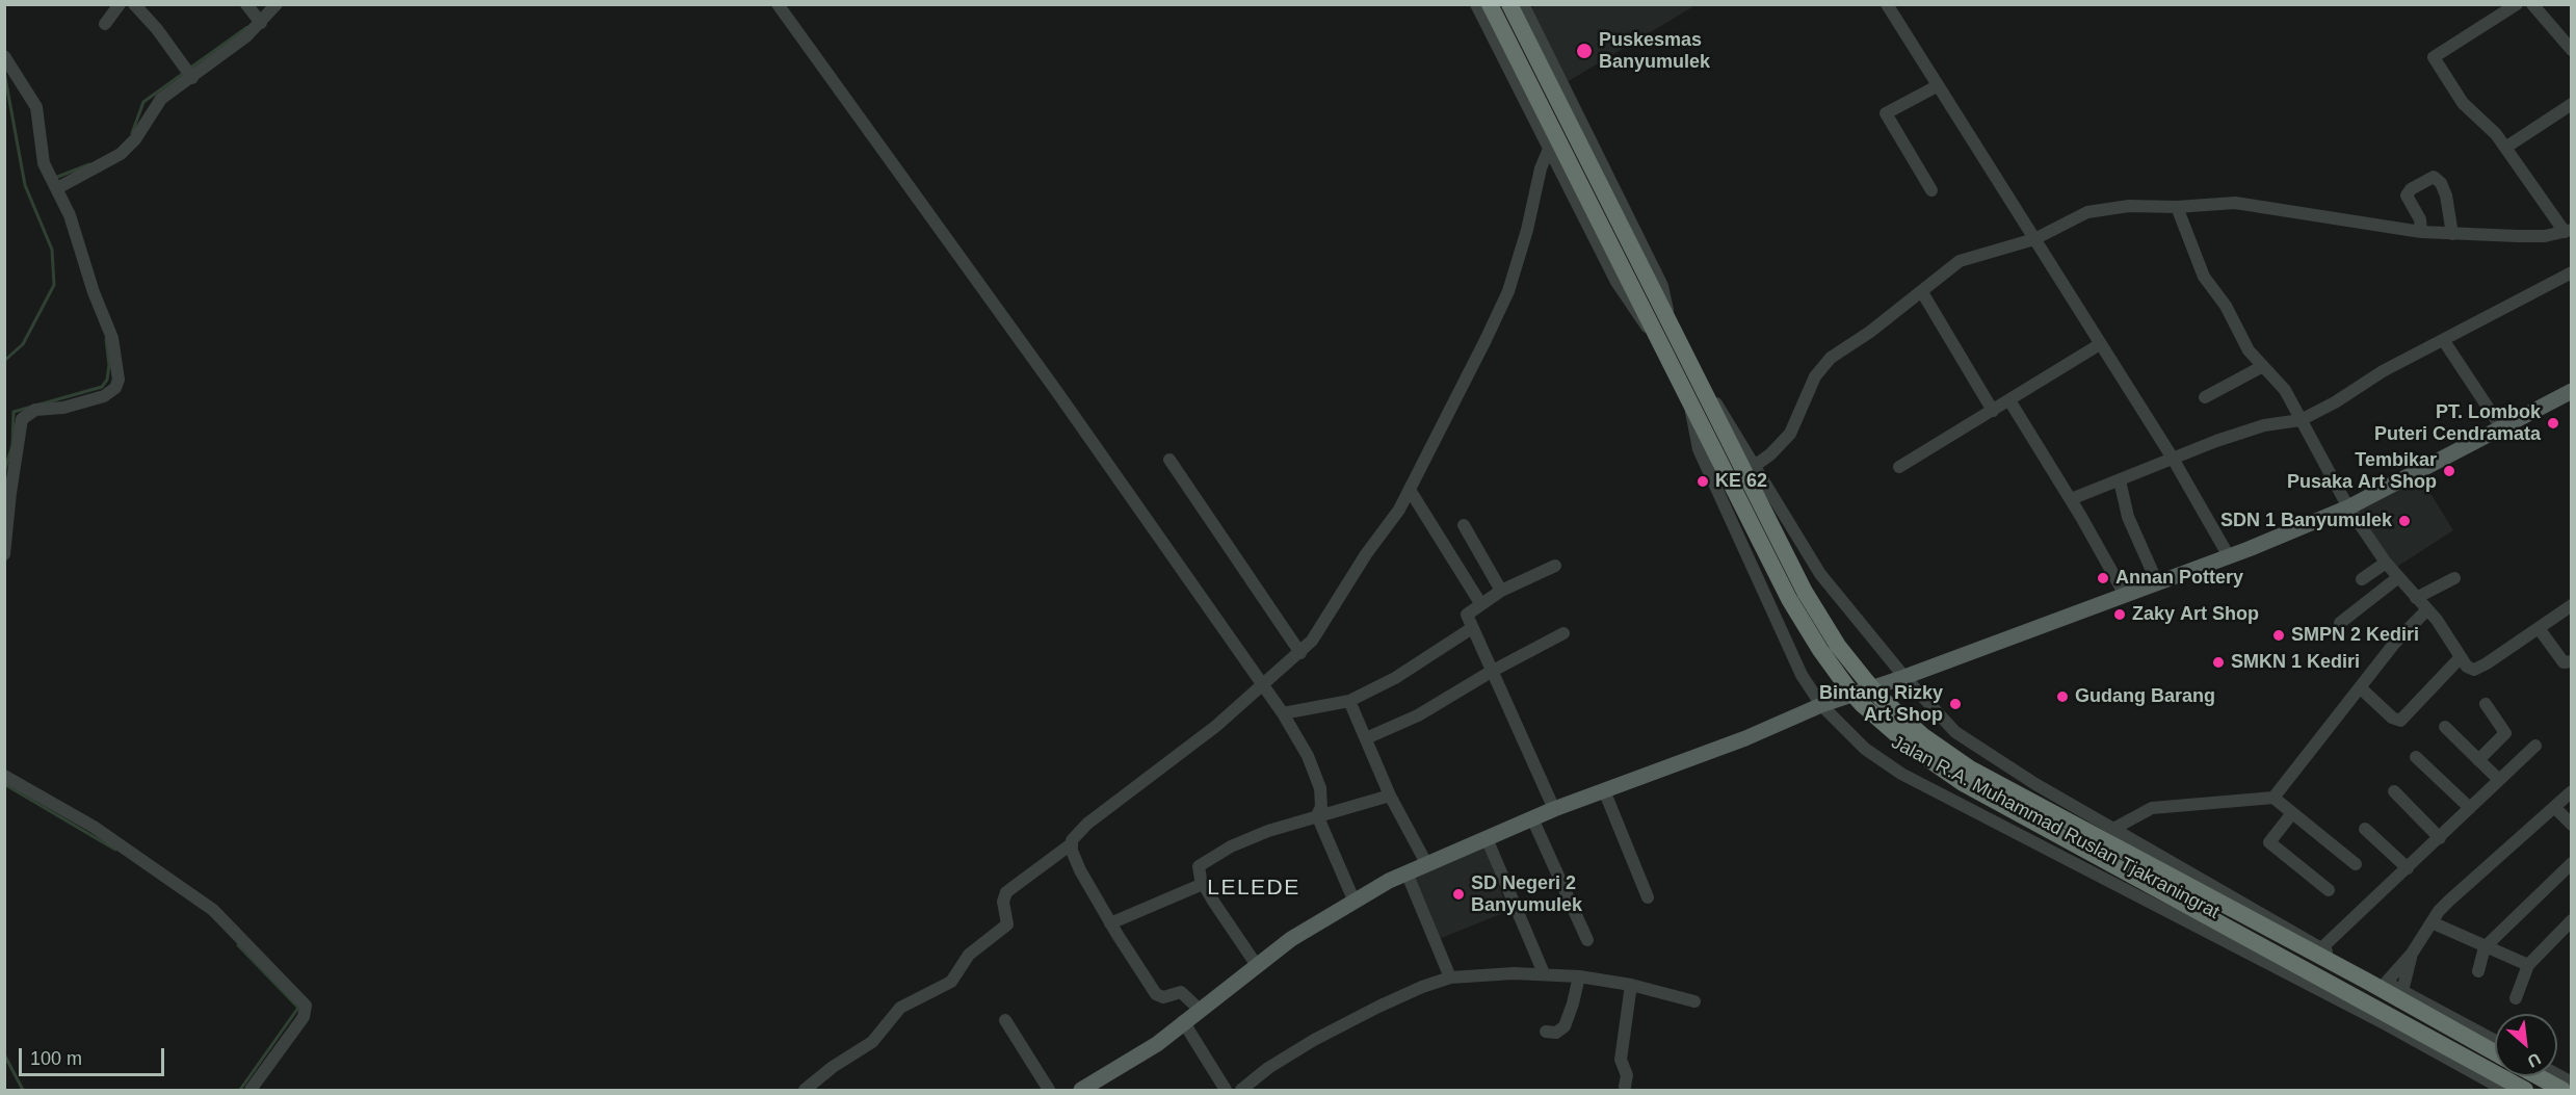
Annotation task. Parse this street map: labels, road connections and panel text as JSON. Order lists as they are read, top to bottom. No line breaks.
{"streets":{"highway":["Jalan R.A. Muhammad Ruslan Tjakraningrat"]},"districts":["LELEDE"],"places":["Puskesmas Banyumulek","PT. Lombok Puteri Cendramata","Tembikar Pusaka Art Shop","KE 62","SDN 1 Banyumulek","Annan Pottery","Zaky Art Shop","SMPN 2 Kediri","SMKN 1 Kediri","Gudang Barang","Bintang Rizky Art Shop","SD Negeri 2 Banyumulek"],"scale_bar":"100 m","north":"bottom right"}
